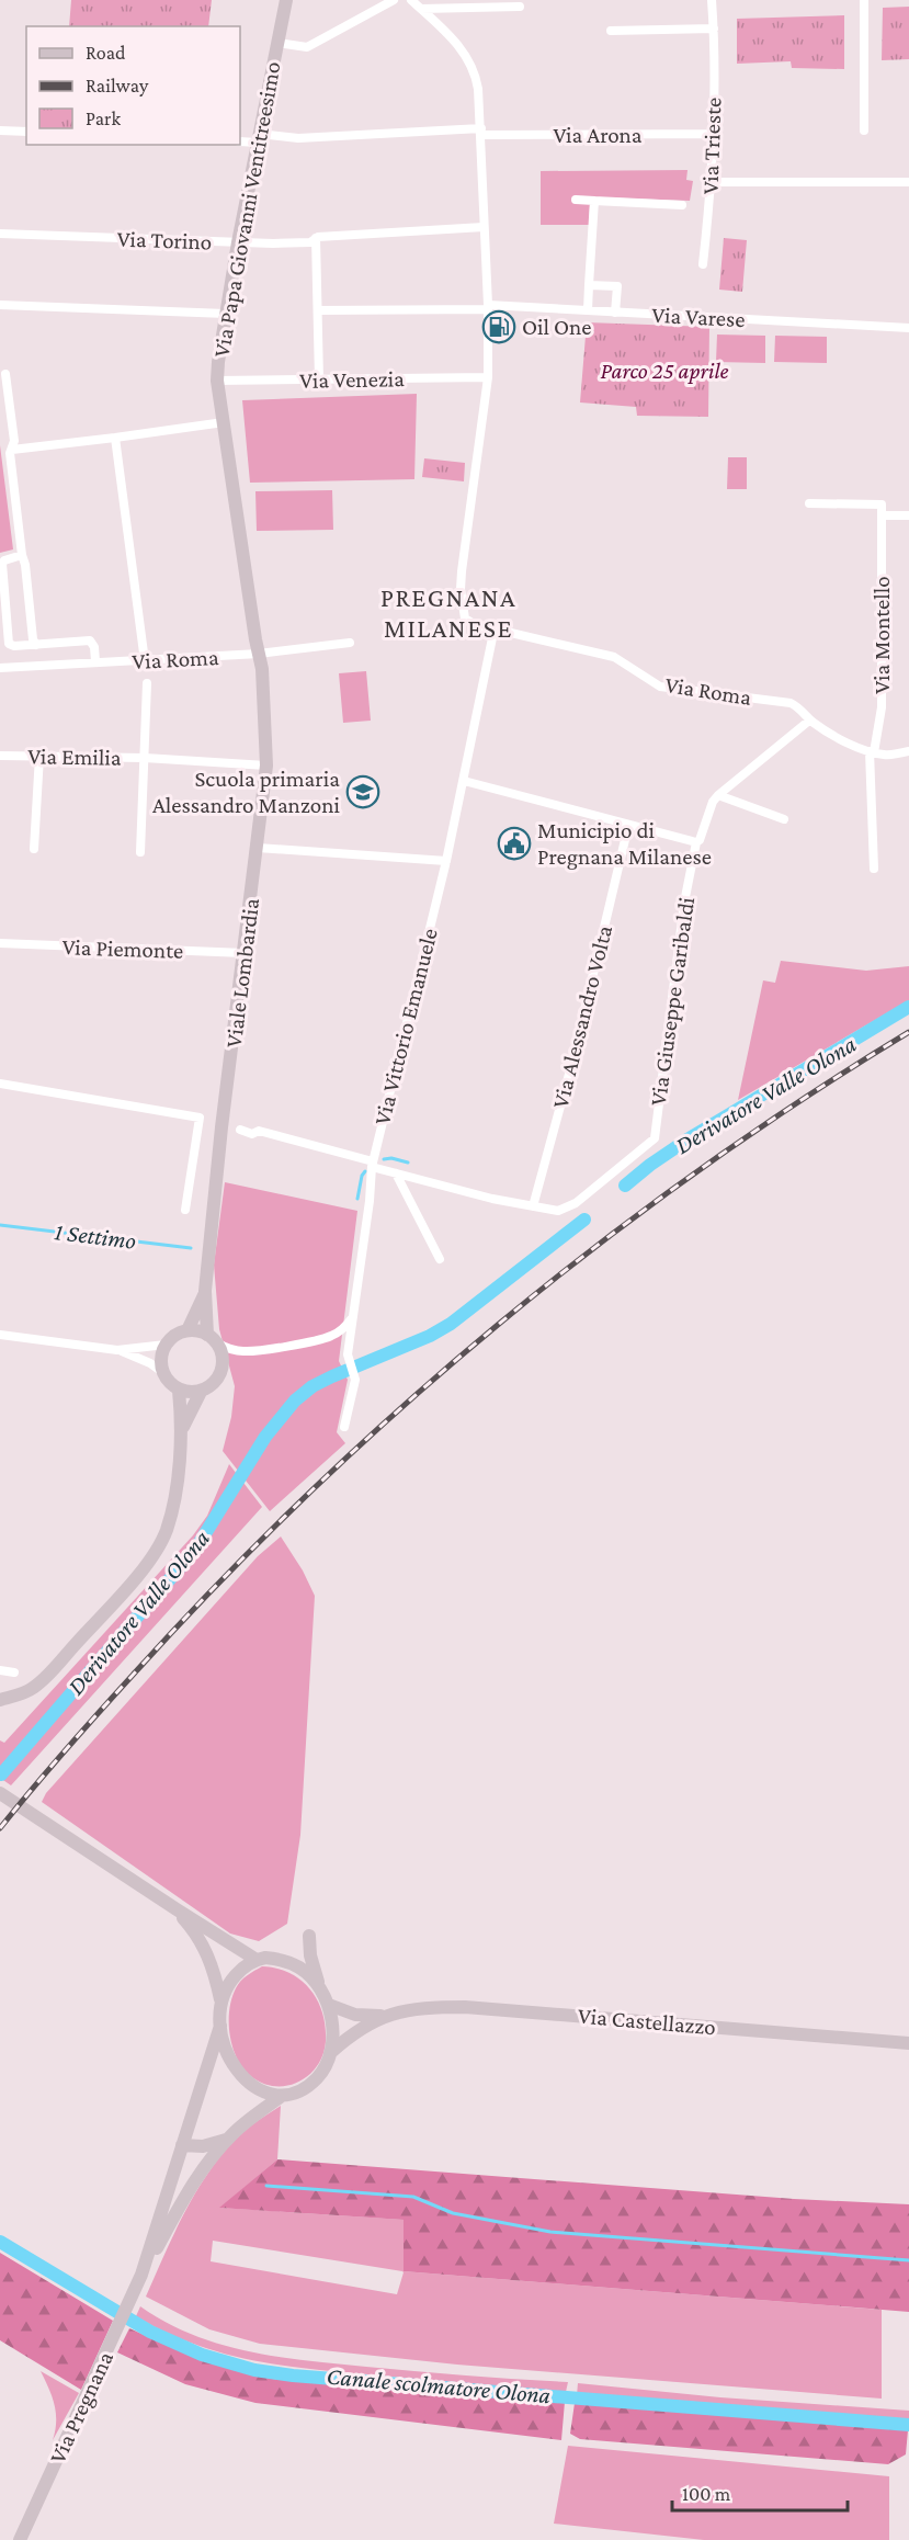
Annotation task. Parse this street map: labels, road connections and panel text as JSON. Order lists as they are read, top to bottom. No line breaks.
{"streets":{"street":["Via Arona","Via Trieste","Via Papa Giovanni Ventitreesimo","Via Torino","Via Varese","Via Venezia","Via Montello","Via Roma","Via Emilia","Via Piemonte","Viale Lombardia","Via Giuseppe Garibaldi","Via Alessandro Volta","Via Vittorio Emanuele","Via Castellazzo","Via Pregnana"]},"crossings":[["Via Arona","Via Trieste"],["Via Arona","Via Papa Giovanni Ventitreesimo"],["Via Papa Giovanni Ventitreesimo","Via Torino"],["Via Papa Giovanni Ventitreesimo","Via Venezia"],["Via Papa Giovanni Ventitreesimo","Via Roma"],["Via Papa Giovanni Ventitreesimo","Viale Lombardia"],["Via Venezia","Via Roma"],["Via Montello","Via Roma"],["Via Roma","Viale Lombardia"],["Via Roma","Via Giuseppe Garibaldi"],["Via Roma","Via Vittorio Emanuele"],["Via Emilia","Viale Lombardia"],["Via Piemonte","Viale Lombardia"],["Via Giuseppe Garibaldi","Via Alessandro Volta"],["Via Giuseppe Garibaldi","Via Vittorio Emanuele"],["Via Castellazzo","Via Pregnana"]],"districts":["PREGNANA MILANESE"],"water":["Derivatore Valle Olona","1 Settimo","Canale scolmatore Olona"],"parks":["Parco 25 aprile"],"places":{"fuel station":["Oil One"],"school or university":["Scuola primaria Alessandro Manzoni"],"public building":["Municipio di Pregnana Milanese"]},"legend":["Road","Railway","Park"],"scale_bar":"100 m"}
